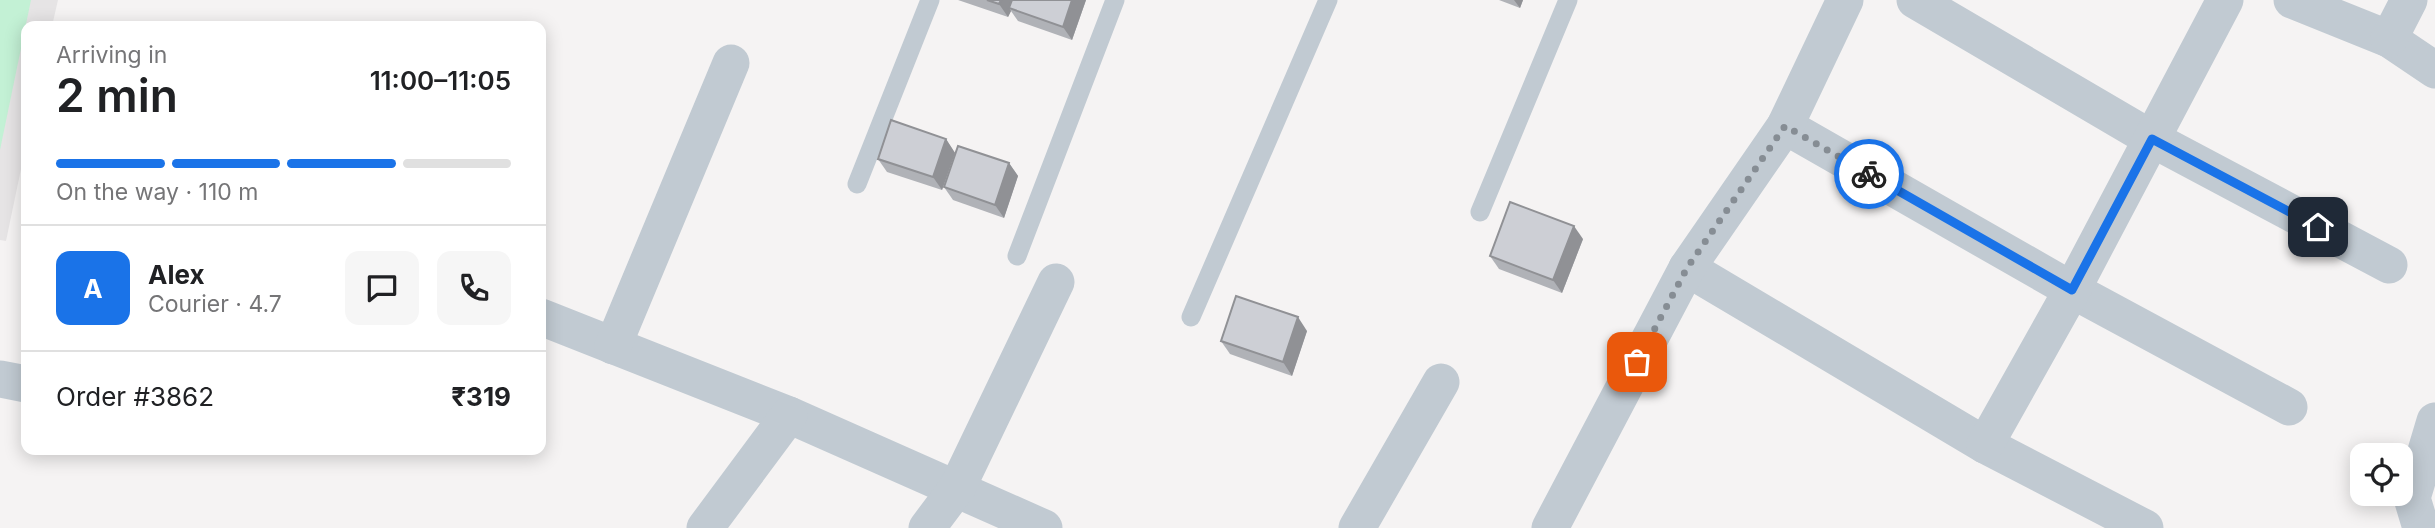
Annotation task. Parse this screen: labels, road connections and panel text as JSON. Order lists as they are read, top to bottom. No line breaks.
{"page":{"heading":["2 min","Arriving in","11:00–11:05"],"panel":["Alex","Courier · 4.7","Order #3862","₹319"],"bar":"On the way · 110 m","round":"A"}}
